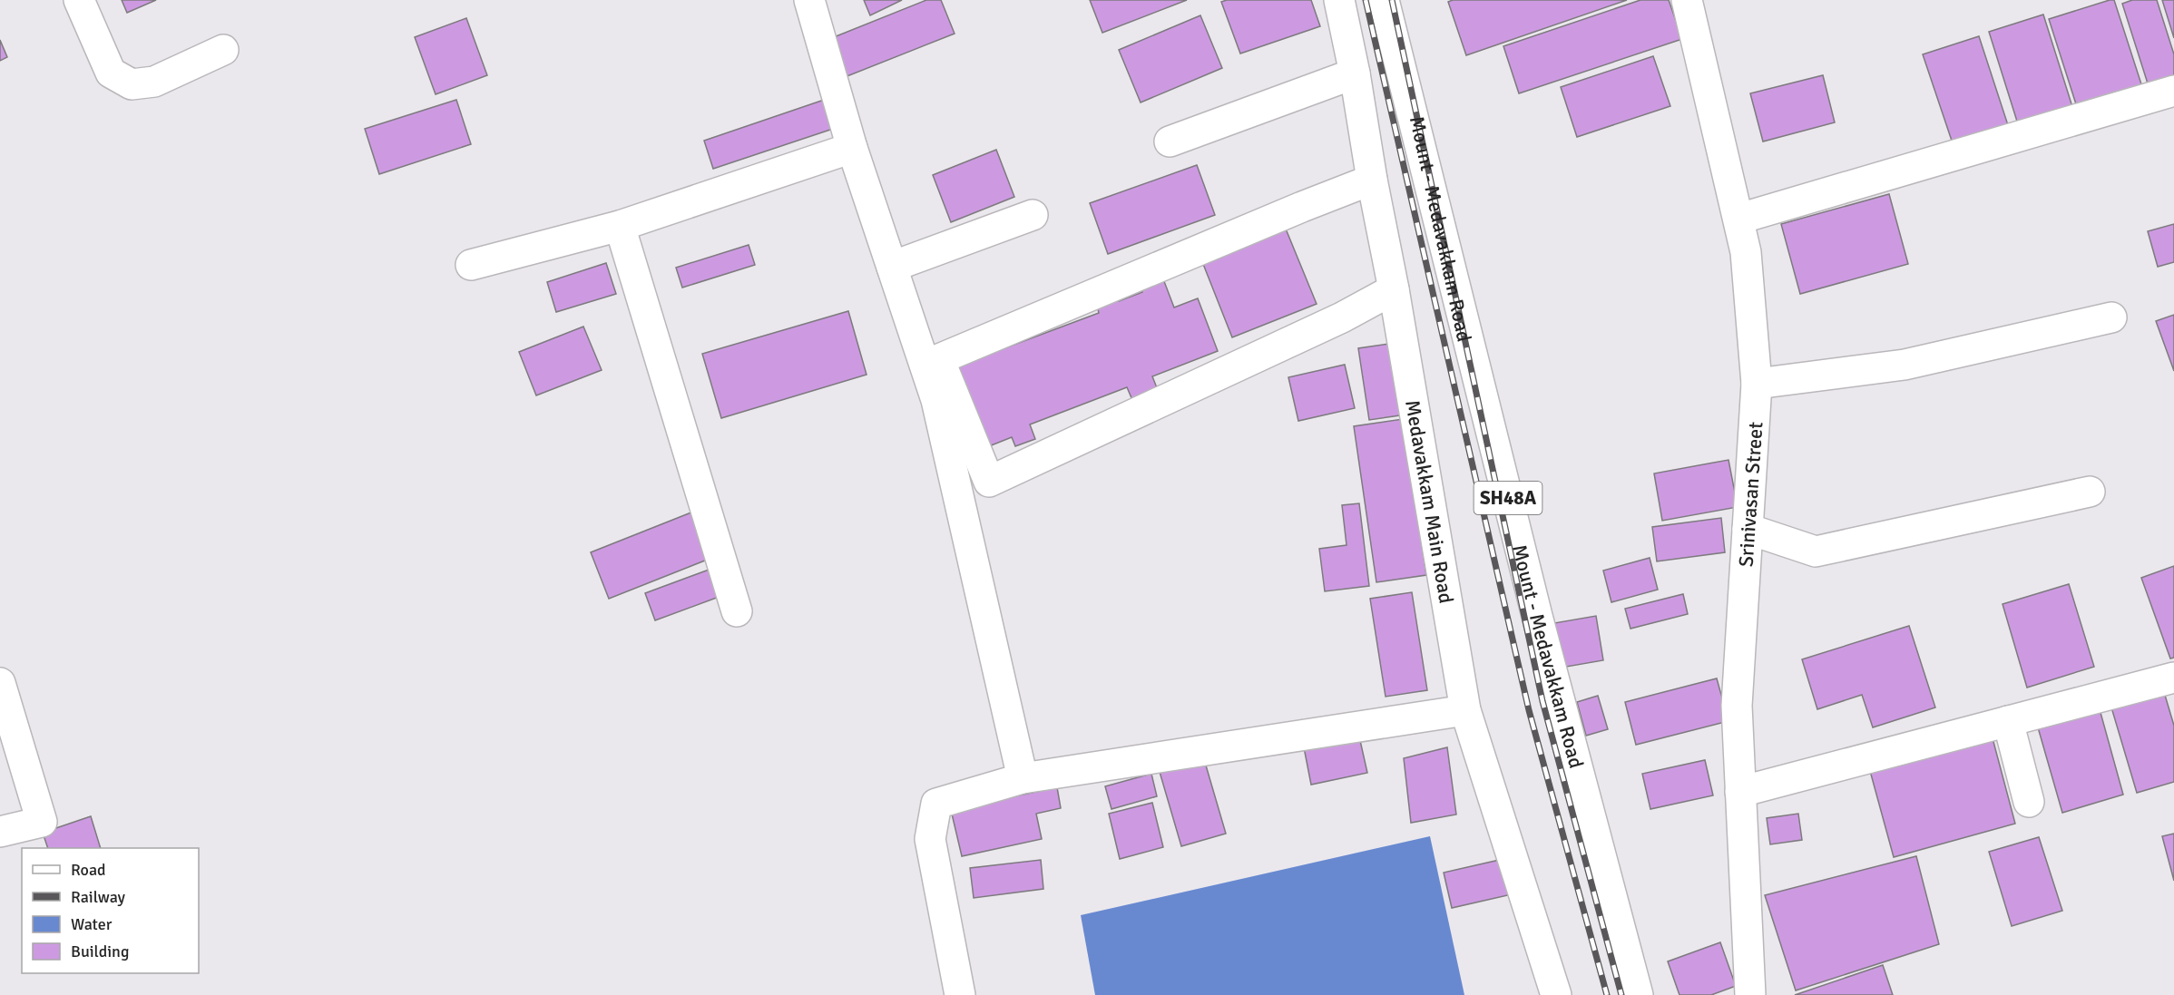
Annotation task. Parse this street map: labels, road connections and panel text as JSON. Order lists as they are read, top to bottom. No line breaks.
{"streets":{"street":["Mount - Medavakkam Road","Srinivasan Street","SH48A","Medavakkam Main Road"]},"legend":["Road","Railway","Water","Building"]}
